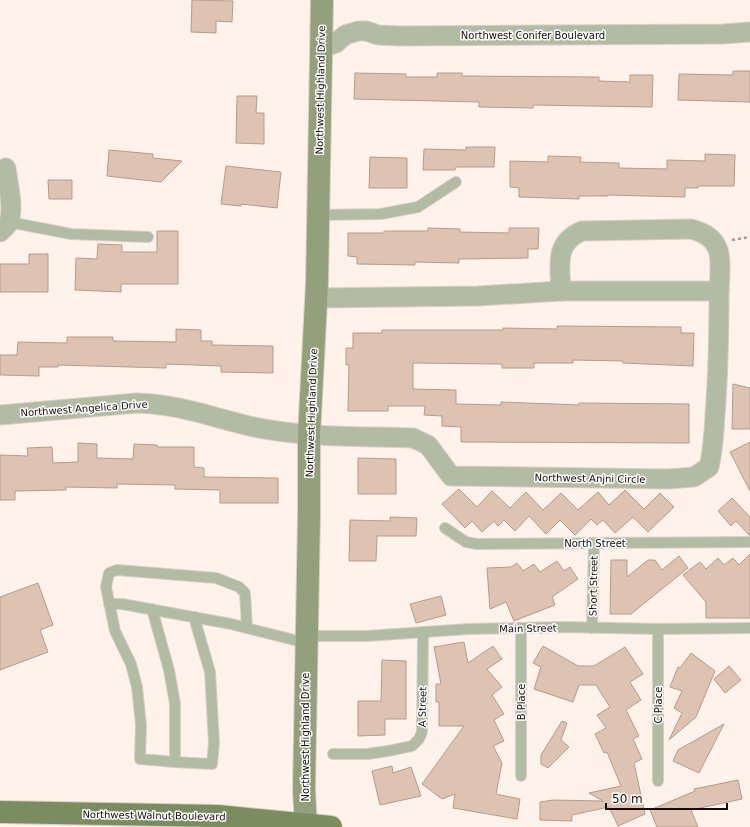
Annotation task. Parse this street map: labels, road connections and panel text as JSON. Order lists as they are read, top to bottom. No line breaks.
{"streets":{"main road":["Northwest Highland Drive","Northwest Walnut Boulevard"],"street":["Northwest Conifer Boulevard","Northwest Angelica Drive","Northwest Anjni Circle"],"lane":["North Street","Short Street","Main Street","B Place","C Place","A Street"]},"crossings":[["Northwest Conifer Boulevard","Northwest Highland Drive"],["Northwest Highland Drive","Northwest Angelica Drive"],["Northwest Highland Drive","Northwest Anjni Circle"],["Northwest Highland Drive","Main Street"],["Northwest Highland Drive","Northwest Walnut Boulevard"],["Northwest Angelica Drive","Northwest Anjni Circle"],["North Street","Short Street"],["Short Street","Main Street"],["Main Street","B Place"],["Main Street","C Place"],["Main Street","A Street"]],"scale_bar":"50 m"}
